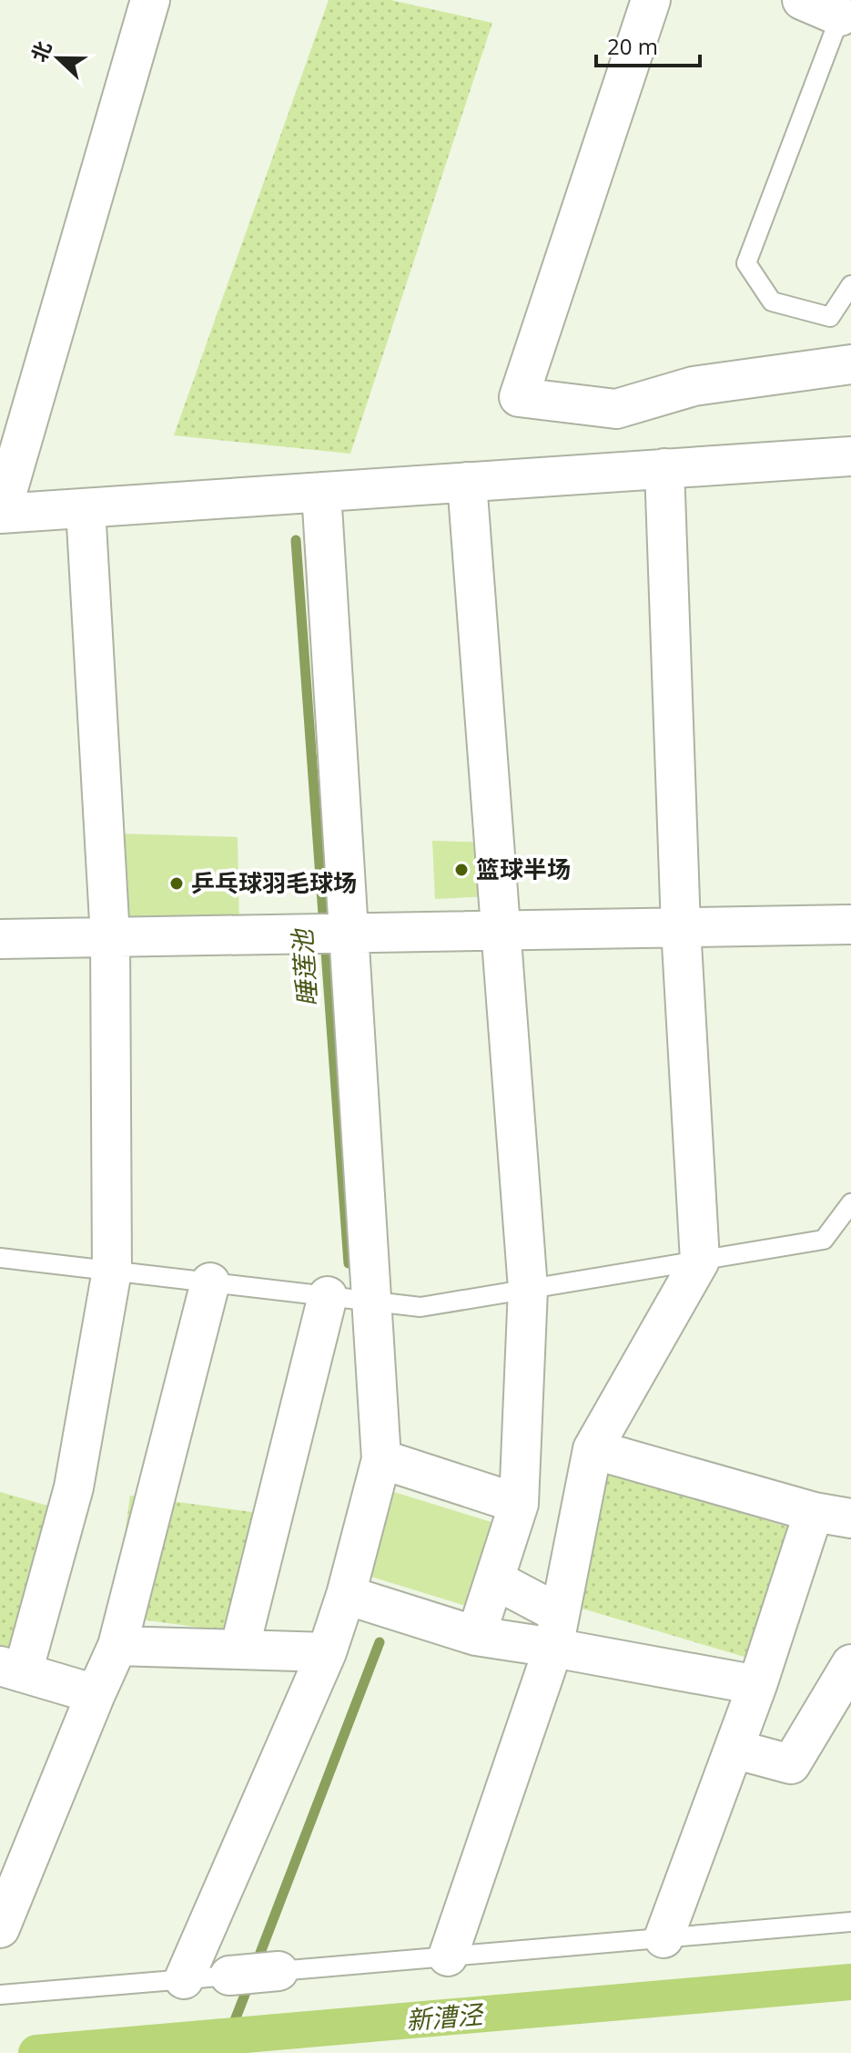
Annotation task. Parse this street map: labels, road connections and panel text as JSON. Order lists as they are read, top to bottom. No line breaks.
{"water":["睡莲池","新漕泾"],"places":["篮球半场","乒乓球羽毛球场"],"scale_bar":"20 m","north":"left"}
